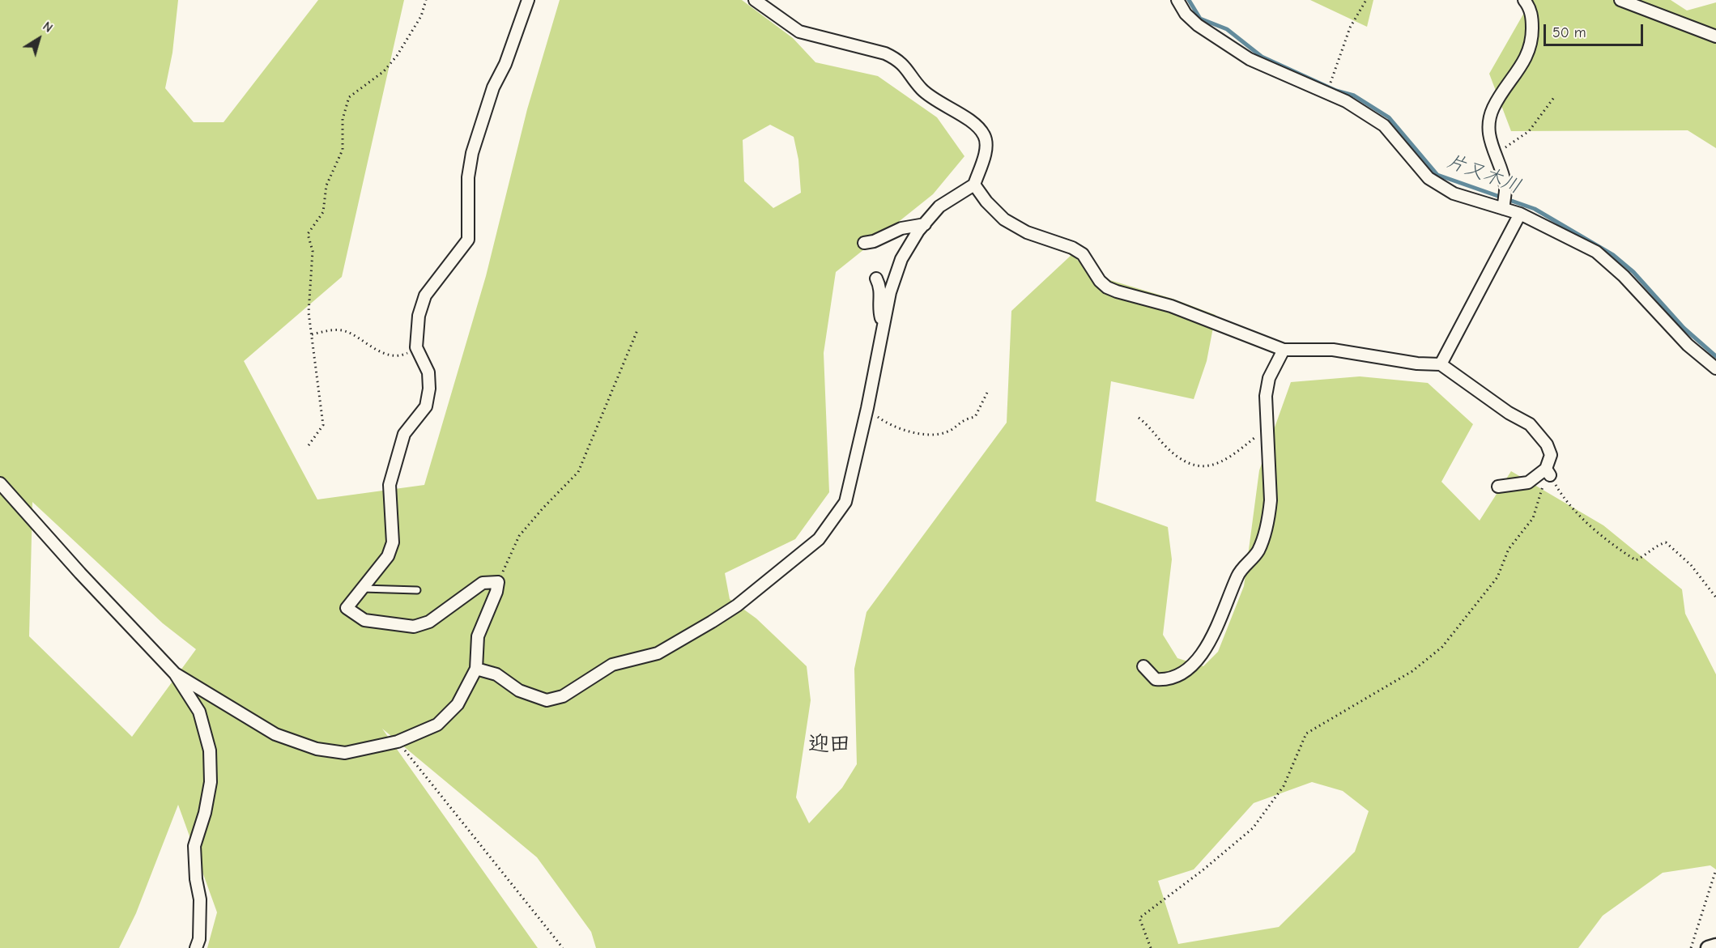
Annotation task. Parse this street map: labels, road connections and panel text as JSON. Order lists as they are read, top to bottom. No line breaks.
{"districts":["迎田"],"water":["片又木川"],"scale_bar":"50 m","north":"top right"}
